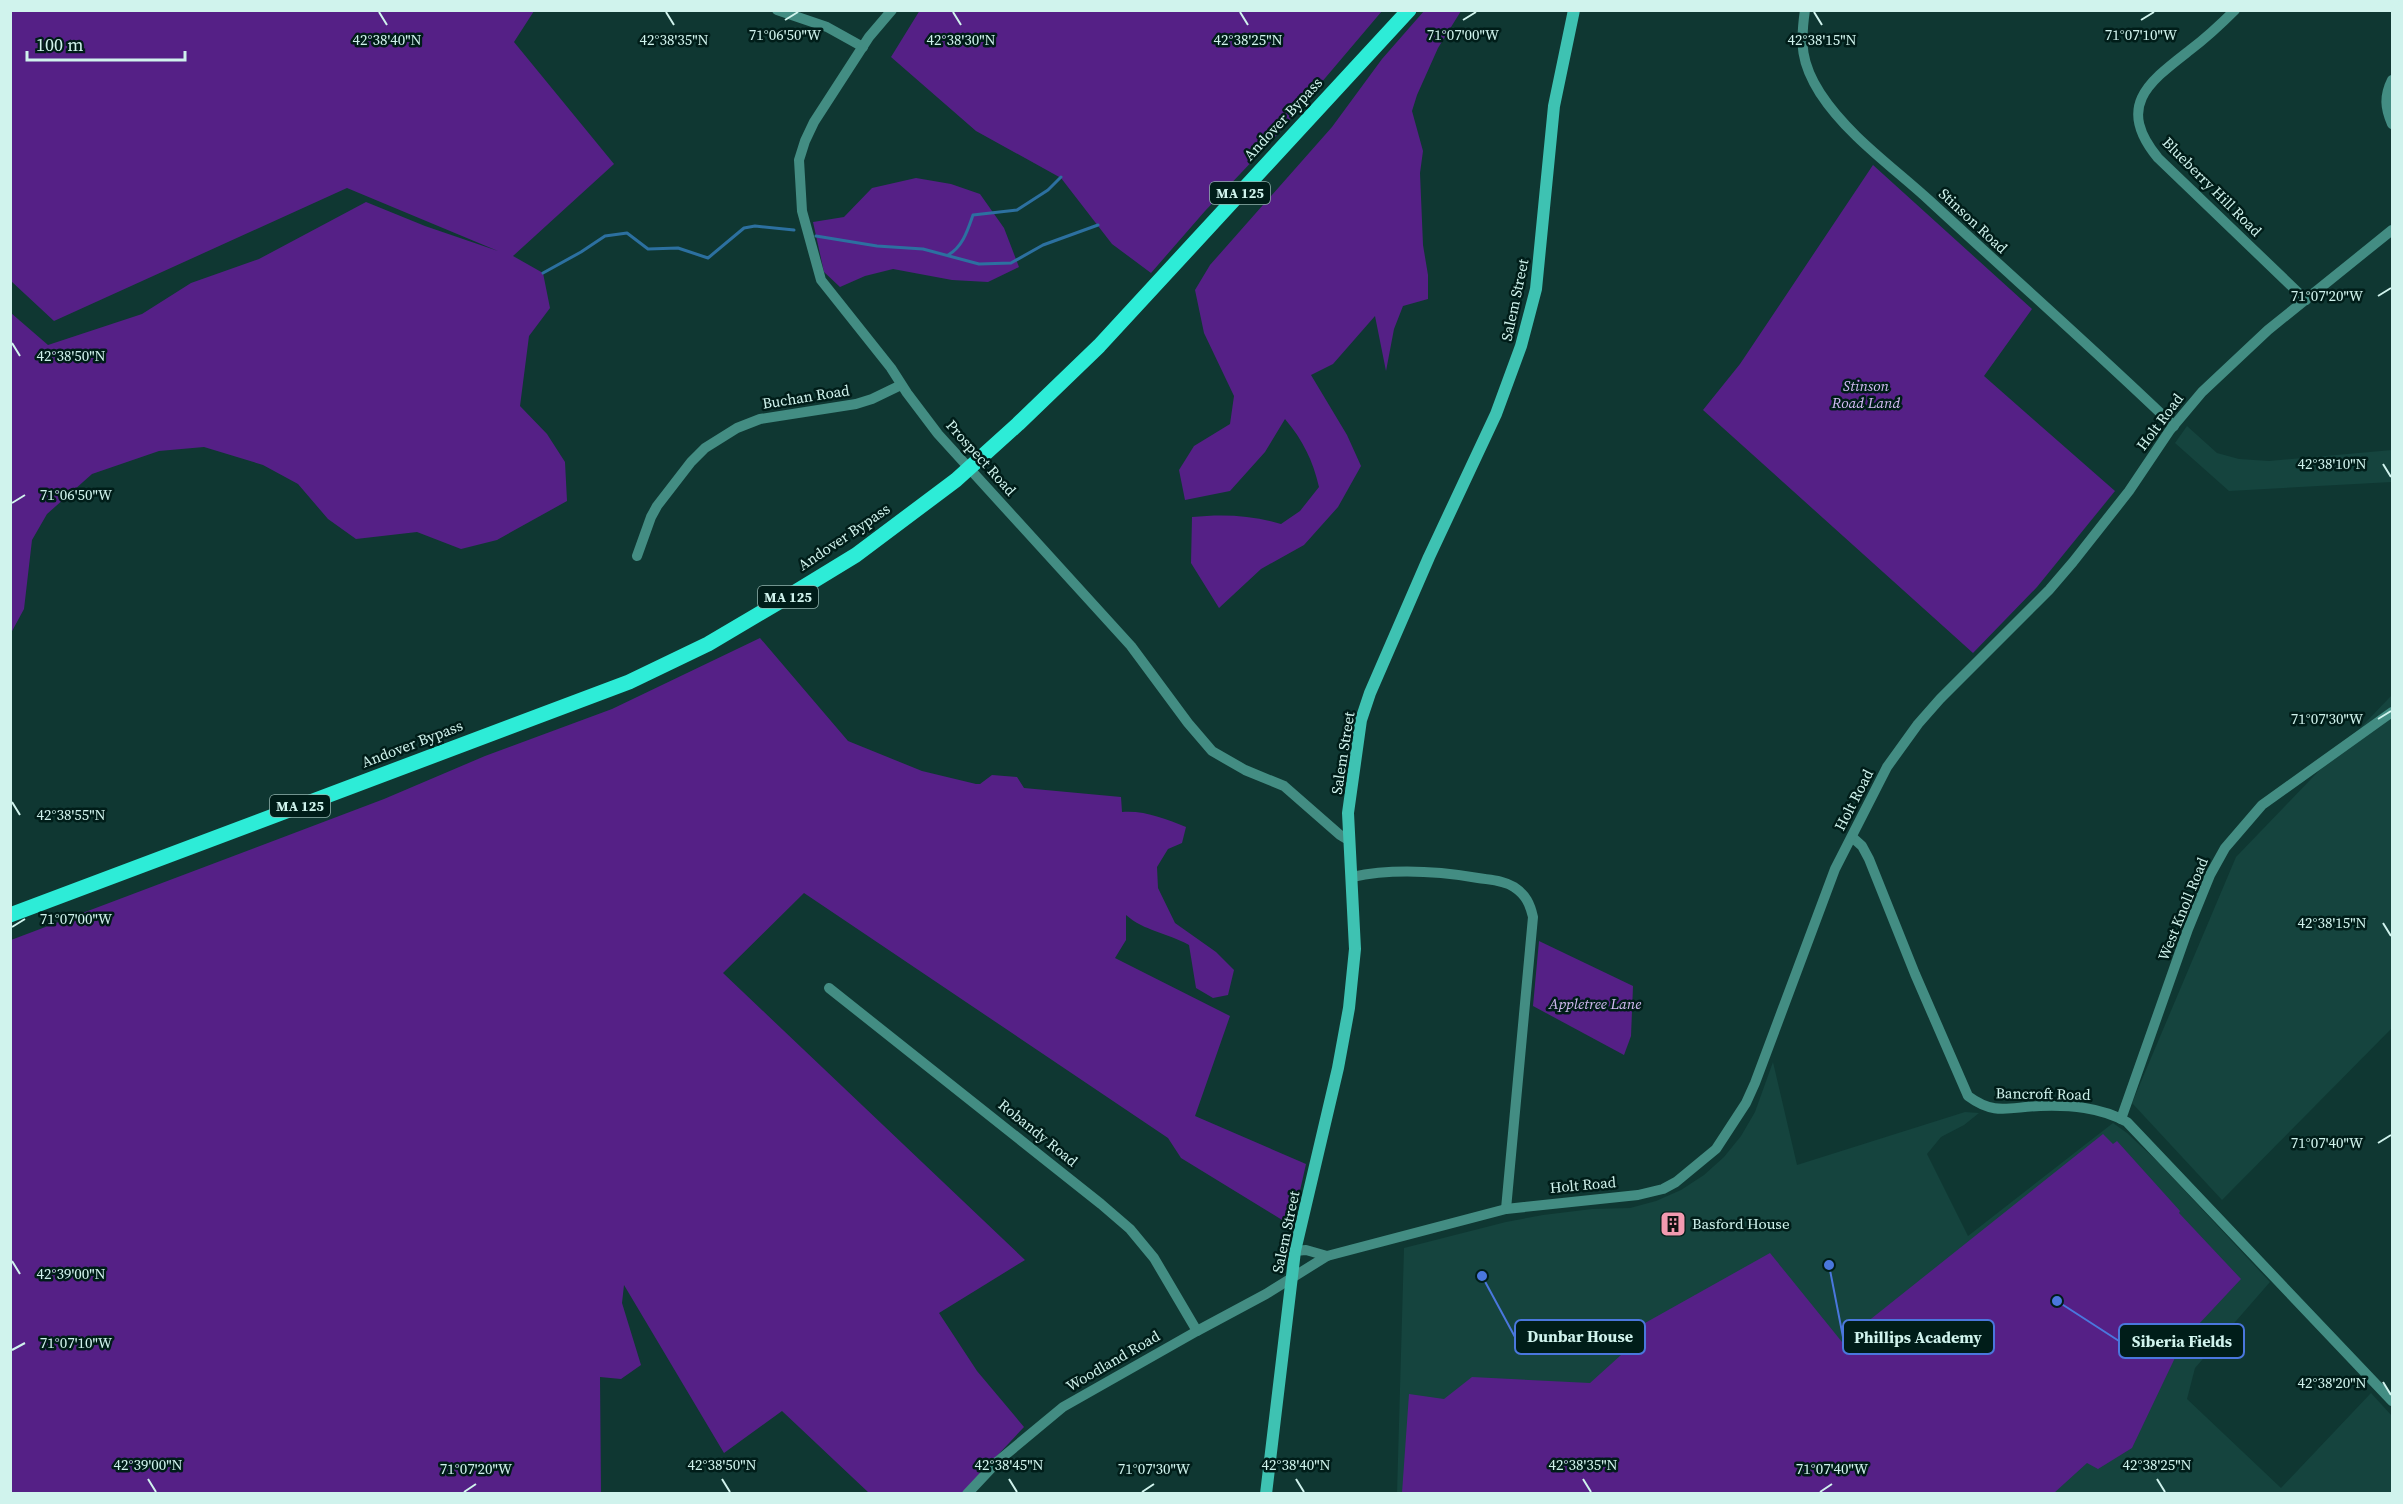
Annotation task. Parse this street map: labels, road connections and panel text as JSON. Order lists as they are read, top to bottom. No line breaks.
{"streets":{"main road":["Andover Bypass","MA 125"],"street":["Blueberry Hill Road","Stinson Road","Salem Street","Buchan Road","Holt Road","Prospect Road","West Knoll Road","Bancroft Road","Robandy Road","Woodland Road"]},"crossings":[["Andover Bypass","Prospect Road"],["Blueberry Hill Road","Holt Road"],["Stinson Road","Holt Road"],["Salem Street","Holt Road"],["Salem Street","Prospect Road"],["Salem Street","Woodland Road"],["Buchan Road","Prospect Road"],["Holt Road","Bancroft Road"],["Holt Road","Woodland Road"],["West Knoll Road","Bancroft Road"],["Robandy Road","Woodland Road"]],"parks":["Stinson Road Land","Appletree Lane"],"places":{"building":["Basford House"],"other":["Phillips Academy","Dunbar House","Siberia Fields"]},"scale_bar":"100 m","coordinates":["71°07'00\"W","71°06'50\"W","71°07'10\"W","42°38'40\"N","42°38'35\"N","42°38'30\"N","42°38'25\"N","42°38'15\"N","71°07'20\"W","42°38'50\"N","42°38'10\"N","71°07'30\"W","42°38'55\"N","71°07'40\"W","42°39'00\"N","42°38'20\"N","42°38'45\"N"]}
